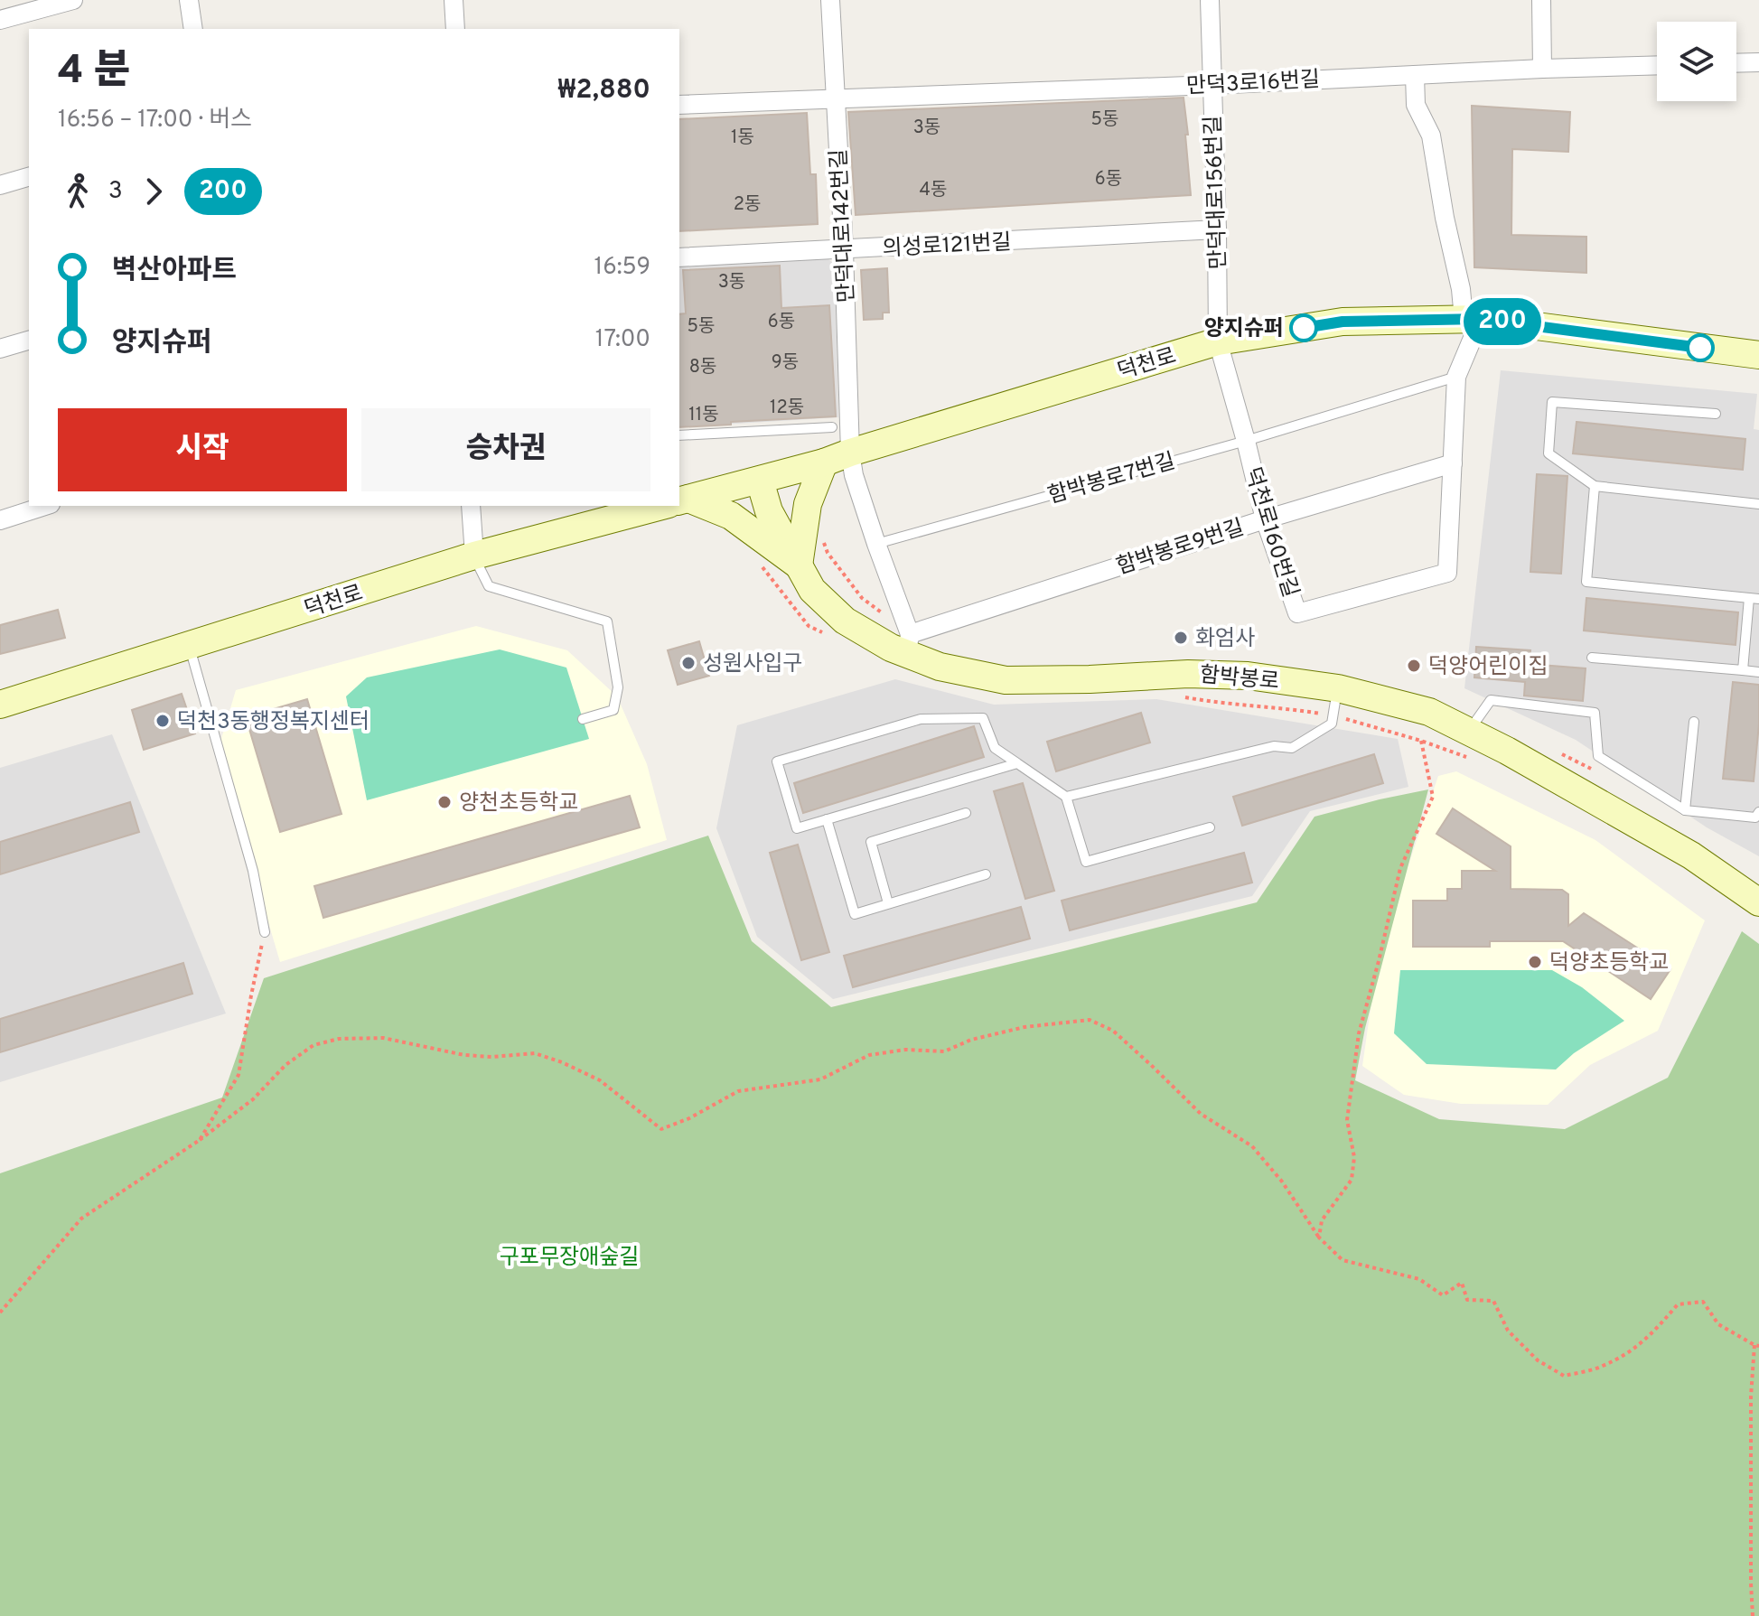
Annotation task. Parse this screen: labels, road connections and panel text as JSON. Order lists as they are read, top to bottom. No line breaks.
{"streets":{"main road":["덕천로","함박봉로"],"street":["만덕3로16번길","만덕대로156번길","만덕대로142번길","의성로121번길","덕천로160번길","함박봉로9번길"],"lane":["함박봉로7번길"]},"crossings":[["만덕3로16번길","만덕대로156번길"],["만덕3로16번길","만덕대로142번길"],["만덕대로156번길","의성로121번길"],["만덕대로156번길","덕천로"],["만덕대로156번길","덕천로160번길"],["만덕대로142번길","의성로121번길"],["만덕대로142번길","덕천로"],["만덕대로142번길","함박봉로7번길"],["덕천로","덕천로160번길"],["덕천로","함박봉로"],["함박봉로7번길","덕천로160번길"],["덕천로160번길","함박봉로9번길"],["함박봉로9번길","함박봉로"]],"parks":["구포무장애숲길"],"places":["양지슈퍼","화엄사","성원사입구","덕양어린이집","덕천3동행정복지센터","양천초등학교","덕양초등학교"],"lines":["bus line 200"],"house_numbers":["5동","3동","1동","6동","4동","2동","3동","6동","5동","9동","8동","12동","11동"],"page":{"on_map":"200","heading":["4 분","16:56 – 17:00 · 버스","₩2,880"],"legs":["3","200"],"list":[{"name":"벽산아파트","value":"16:59"},{"name":"양지슈퍼","value":"17:00"}],"buttons":["시작","승차권"]}}
